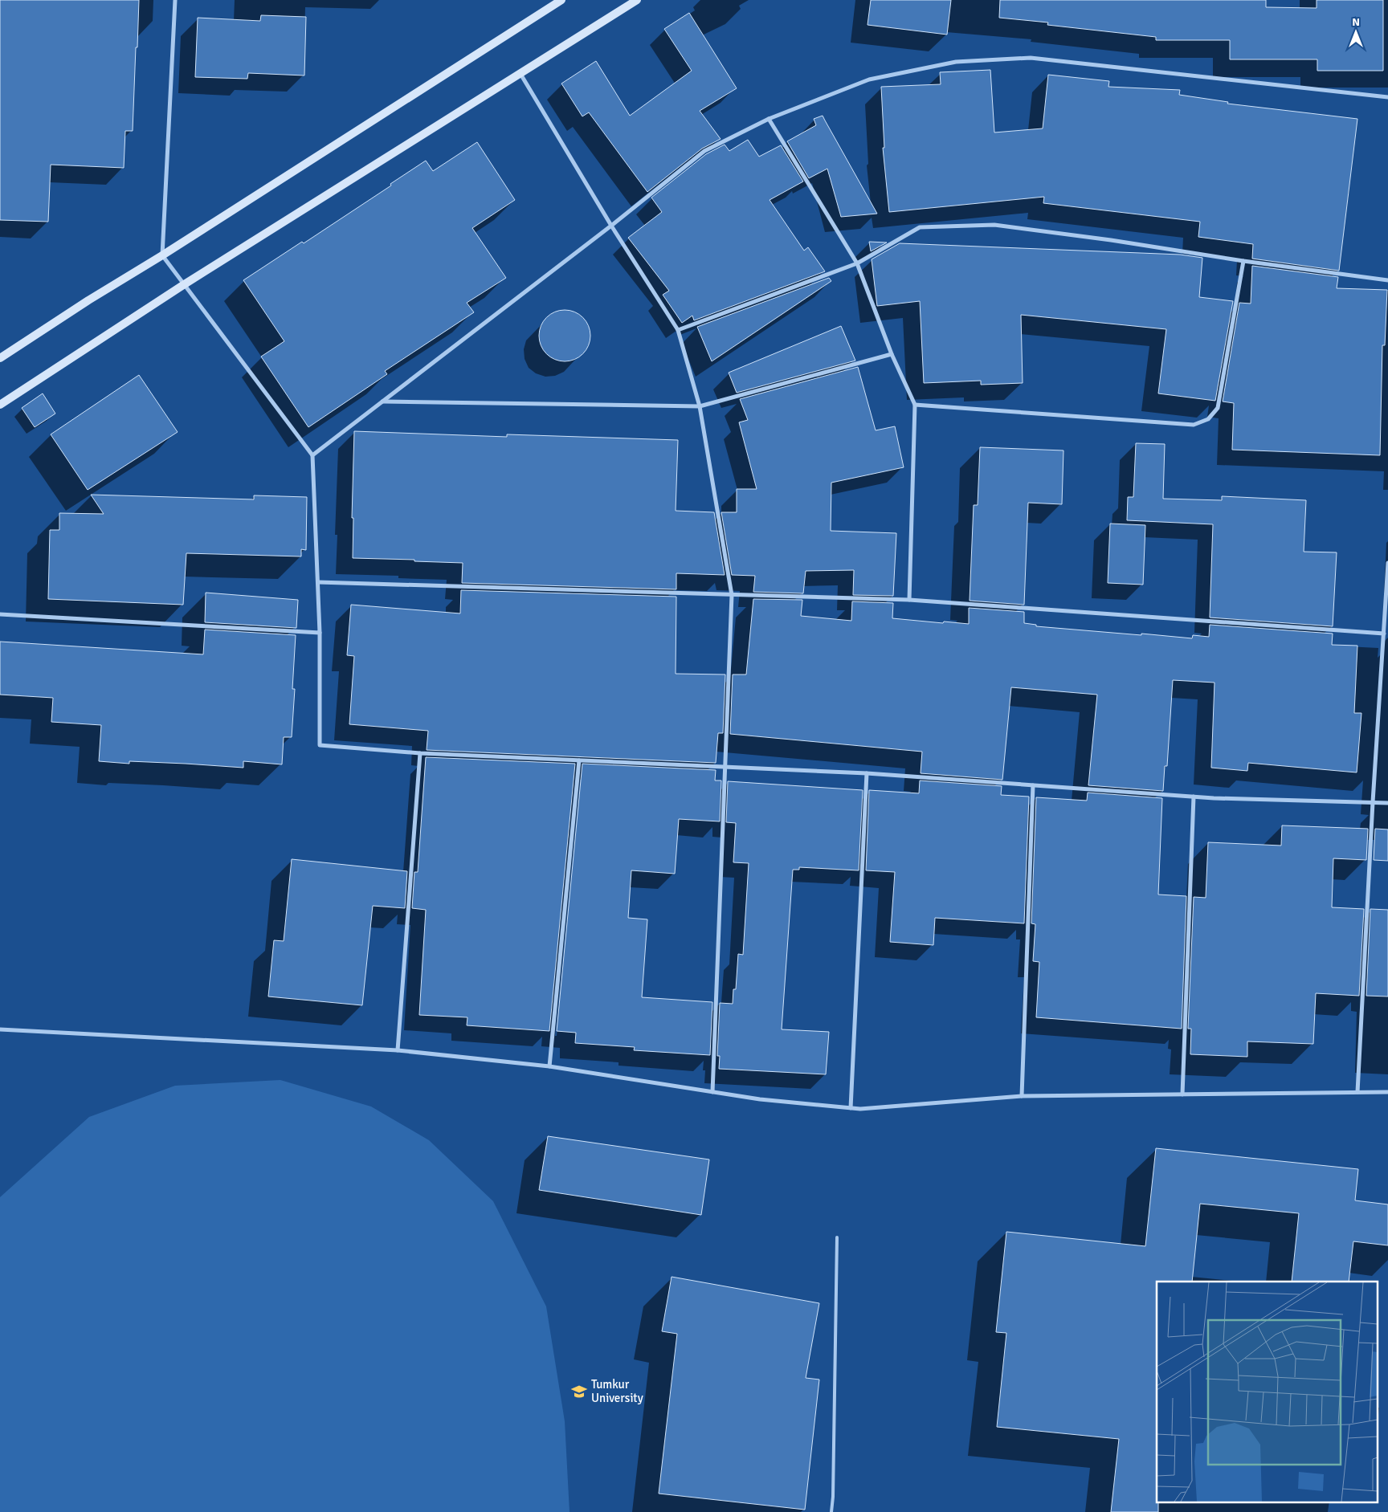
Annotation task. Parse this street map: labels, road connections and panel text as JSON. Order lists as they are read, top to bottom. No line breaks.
{"places":{"school or university":["Tumkur University"]},"north":"top"}
